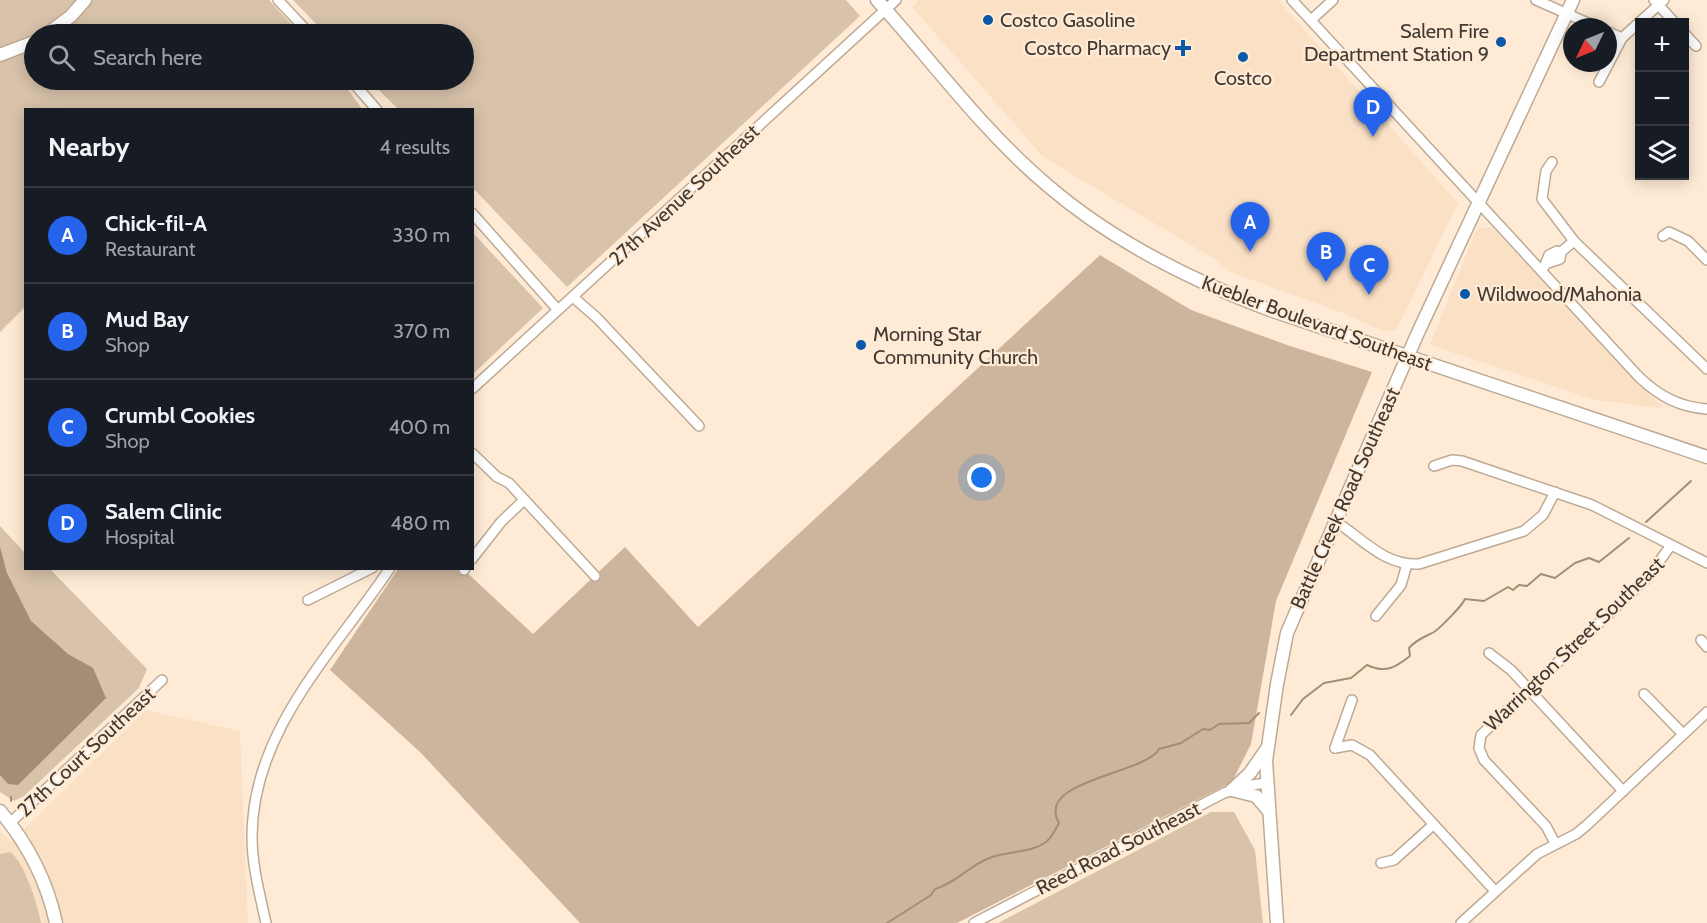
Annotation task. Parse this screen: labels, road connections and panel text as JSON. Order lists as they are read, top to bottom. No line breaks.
{"streets":{"main road":["Kuebler Boulevard Southeast","Battle Creek Road Southeast"],"street":["27th Avenue Southeast","Warrington Street Southeast","27th Court Southeast","Reed Road Southeast"]},"crossings":[["27th Avenue Southeast","Kuebler Boulevard Southeast"],["Kuebler Boulevard Southeast","Battle Creek Road Southeast"],["Battle Creek Road Southeast","Reed Road Southeast"]],"places":{"other":["Costco Gasoline","Salem Fire Department Station 9","Costco","Wildwood/Mahonia","Morning Star Community Church"],"health":["Costco Pharmacy"]},"north":"bottom left","page":{"map_buttons":["+","−"],"search":"Search here","pins":["D","A","B","C"],"heading":["Nearby","4 results"],"list":[{"mark":"A","name":"Chick-fil-A","note":"Restaurant","value":"330 m"},{"mark":"B","name":"Mud Bay","note":"Shop","value":"370 m"},{"mark":"C","name":"Crumbl Cookies","note":"Shop","value":"400 m"},{"mark":"D","name":"Salem Clinic","note":"Hospital","value":"480 m"}]}}
